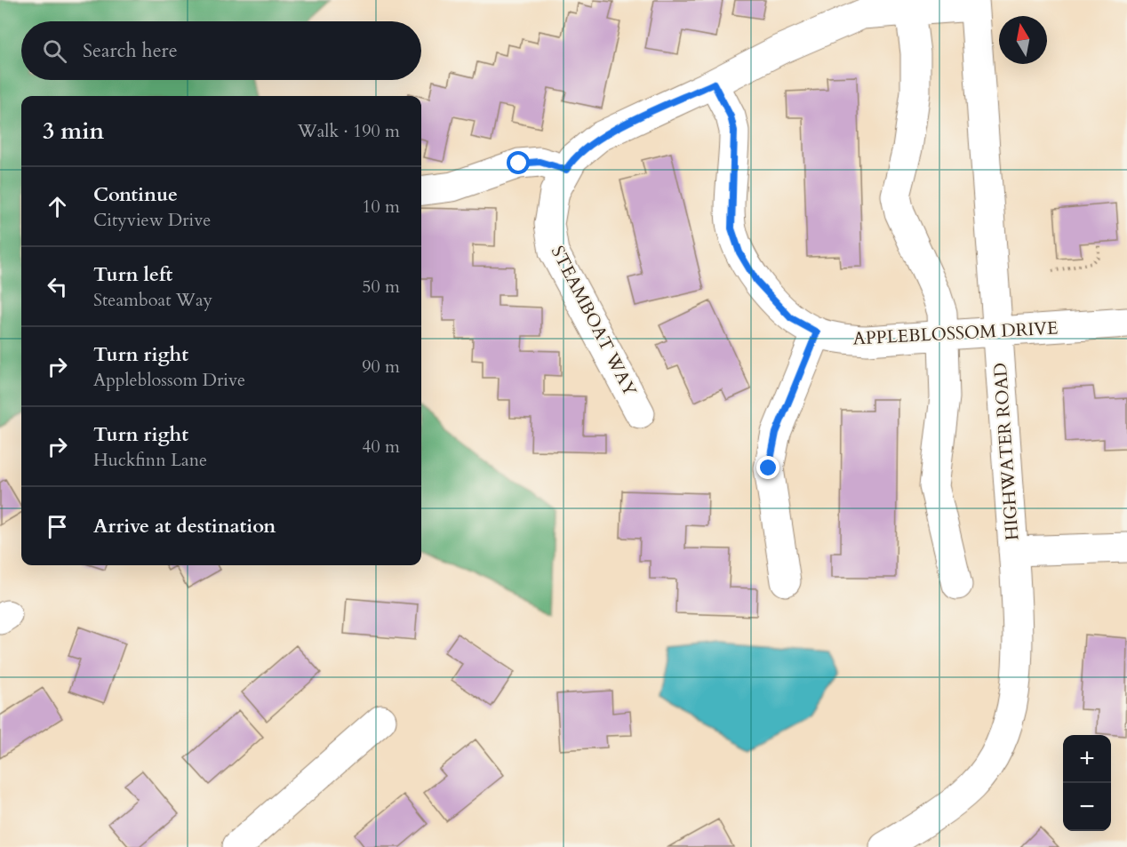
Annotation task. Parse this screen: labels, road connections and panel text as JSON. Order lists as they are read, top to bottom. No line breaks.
{"streets":{"street":["STEAMBOAT WAY","APPLEBLOSSOM DRIVE","HIGHWATER ROAD"]},"crossings":[["STEAMBOAT WAY","APPLEBLOSSOM DRIVE"],["STEAMBOAT WAY","HIGHWATER ROAD"],["APPLEBLOSSOM DRIVE","HIGHWATER ROAD"]],"north":"top","page":{"search":"Search here","heading":["3 min","Walk · 190 m"],"list":[["Continue","Cityview Drive","10 m"],["Turn left","Steamboat Way","50 m"],["Turn right","Appleblossom Drive","90 m"],["Turn right","Huckfinn Lane","40 m"],"Arrive at destination"],"map_buttons":["+","−"]}}
